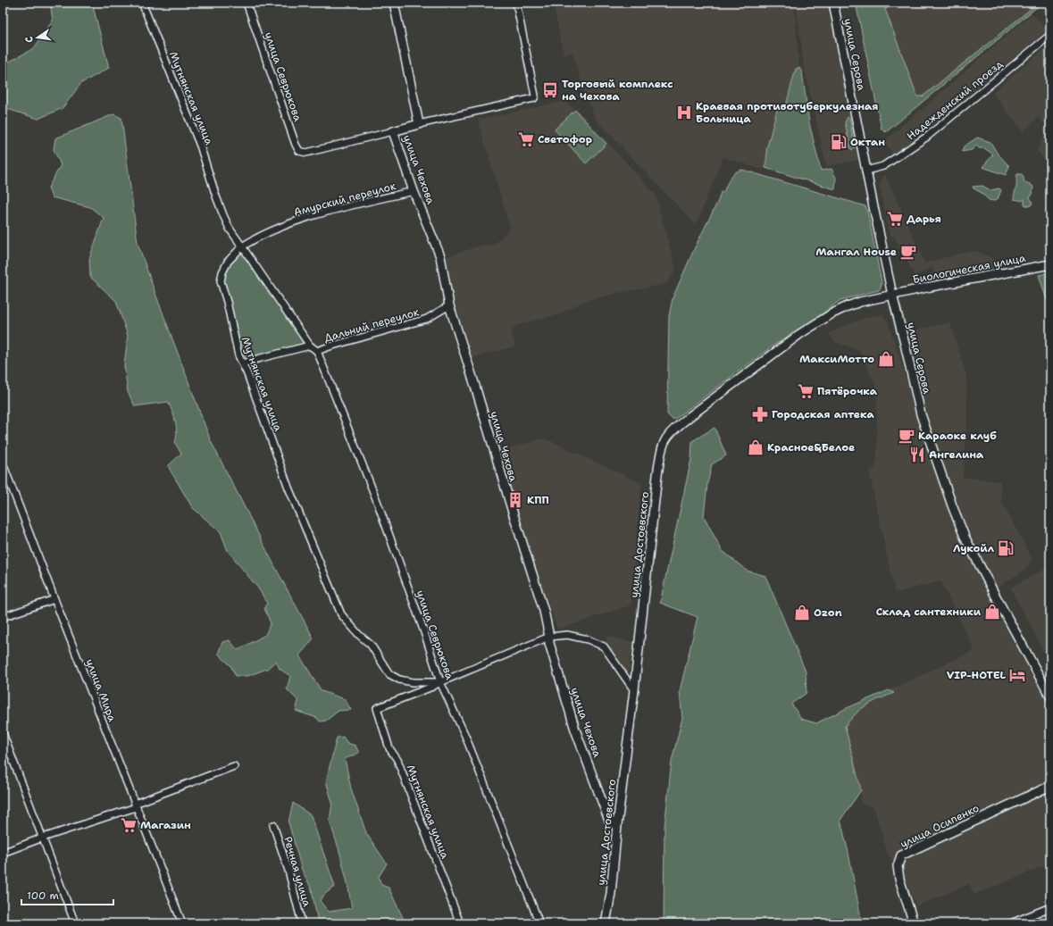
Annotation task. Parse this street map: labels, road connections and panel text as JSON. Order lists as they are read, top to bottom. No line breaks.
{"streets":{"street":["улица Серова","улица Севрюкова","Мутнянская улица","Надежденский проезд","улица Чехова","Амурский переулок","Биологическая улица","Дальний переулок","улица Достоевского","улица Мира","улица Осипенко","Речная улица"]},"crossings":[["улица Серова","Надежденский проезд"],["улица Серова","Биологическая улица"],["улица Серова","улица Достоевского"],["улица Севрюкова","Мутнянская улица"],["улица Севрюкова","улица Чехова"],["улица Севрюкова","Дальний переулок"],["Мутнянская улица","Амурский переулок"],["улица Чехова","Амурский переулок"],["улица Чехова","Дальний переулок"],["улица Чехова","улица Достоевского"],["Биологическая улица","улица Достоевского"]],"places":{"bus stop":["Торговый комплекс на Чехова"],"hospital":["Краевая противотуберкулезная Больница"],"supermarket":["Светофор","Дарья","Пятёрочка","Магазин"],"fuel station":["Октан","Лукойл"],"cafe":["Мангал House","Караоке клуб"],"shop":["МаксиМотто","Красное&Белое","Склад сантехники","Ozon"],"pharmacy":["Городская аптека"],"restaurant":["Ангелина"],"building":["КПП"],"hotel":["VIP-HOTEL"]},"scale_bar":"100 m","north":"left"}
